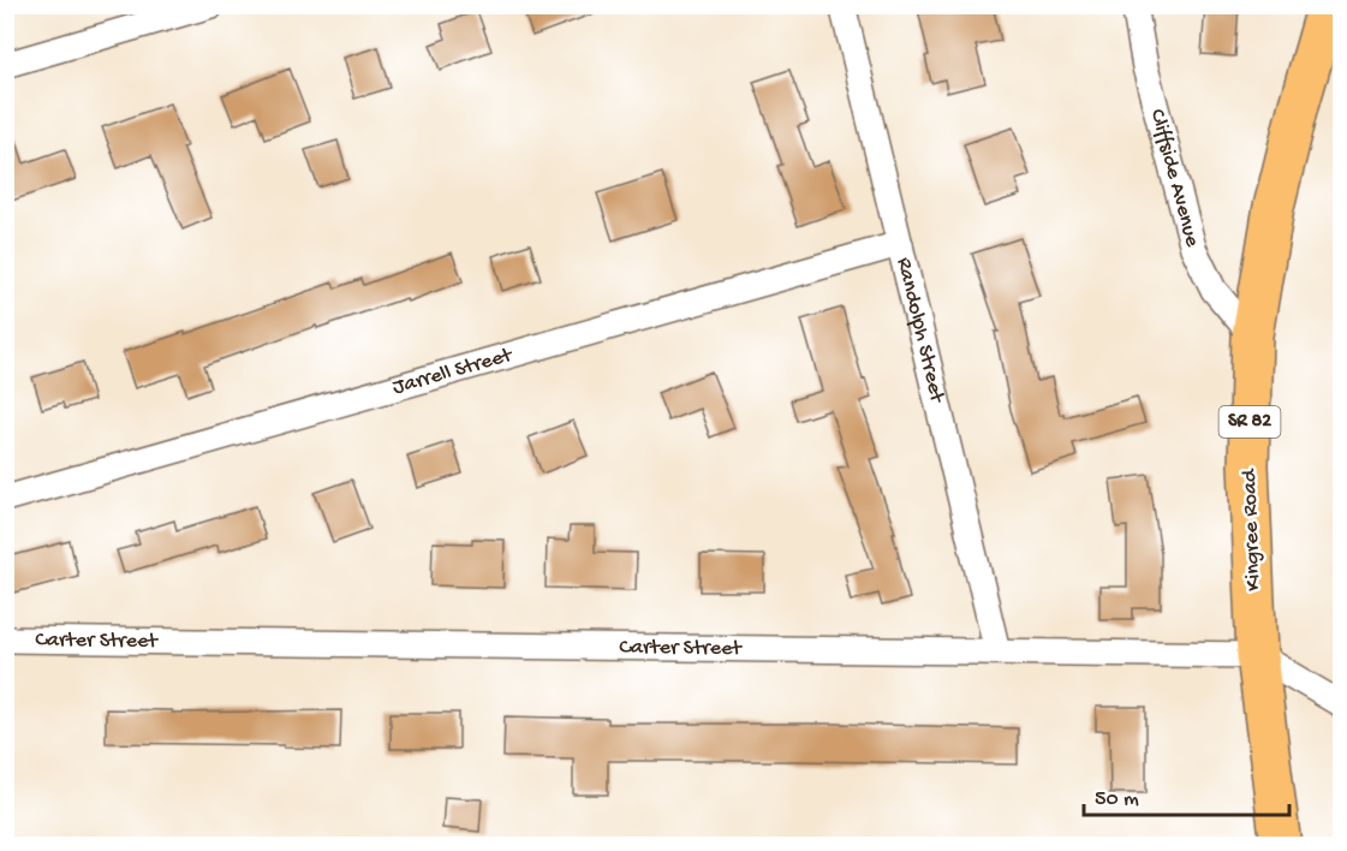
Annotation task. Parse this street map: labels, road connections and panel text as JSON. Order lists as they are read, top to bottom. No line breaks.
{"streets":{"main road":["SR 82","Kingree Road"],"street":["Cliffside Avenue","Randolph Street","Jarrell Street","Carter Street"]},"crossings":[["Cliffside Avenue","Kingree Road"],["Randolph Street","Jarrell Street"],["Randolph Street","Carter Street"],["Kingree Road","Carter Street"]],"scale_bar":"50 m"}
